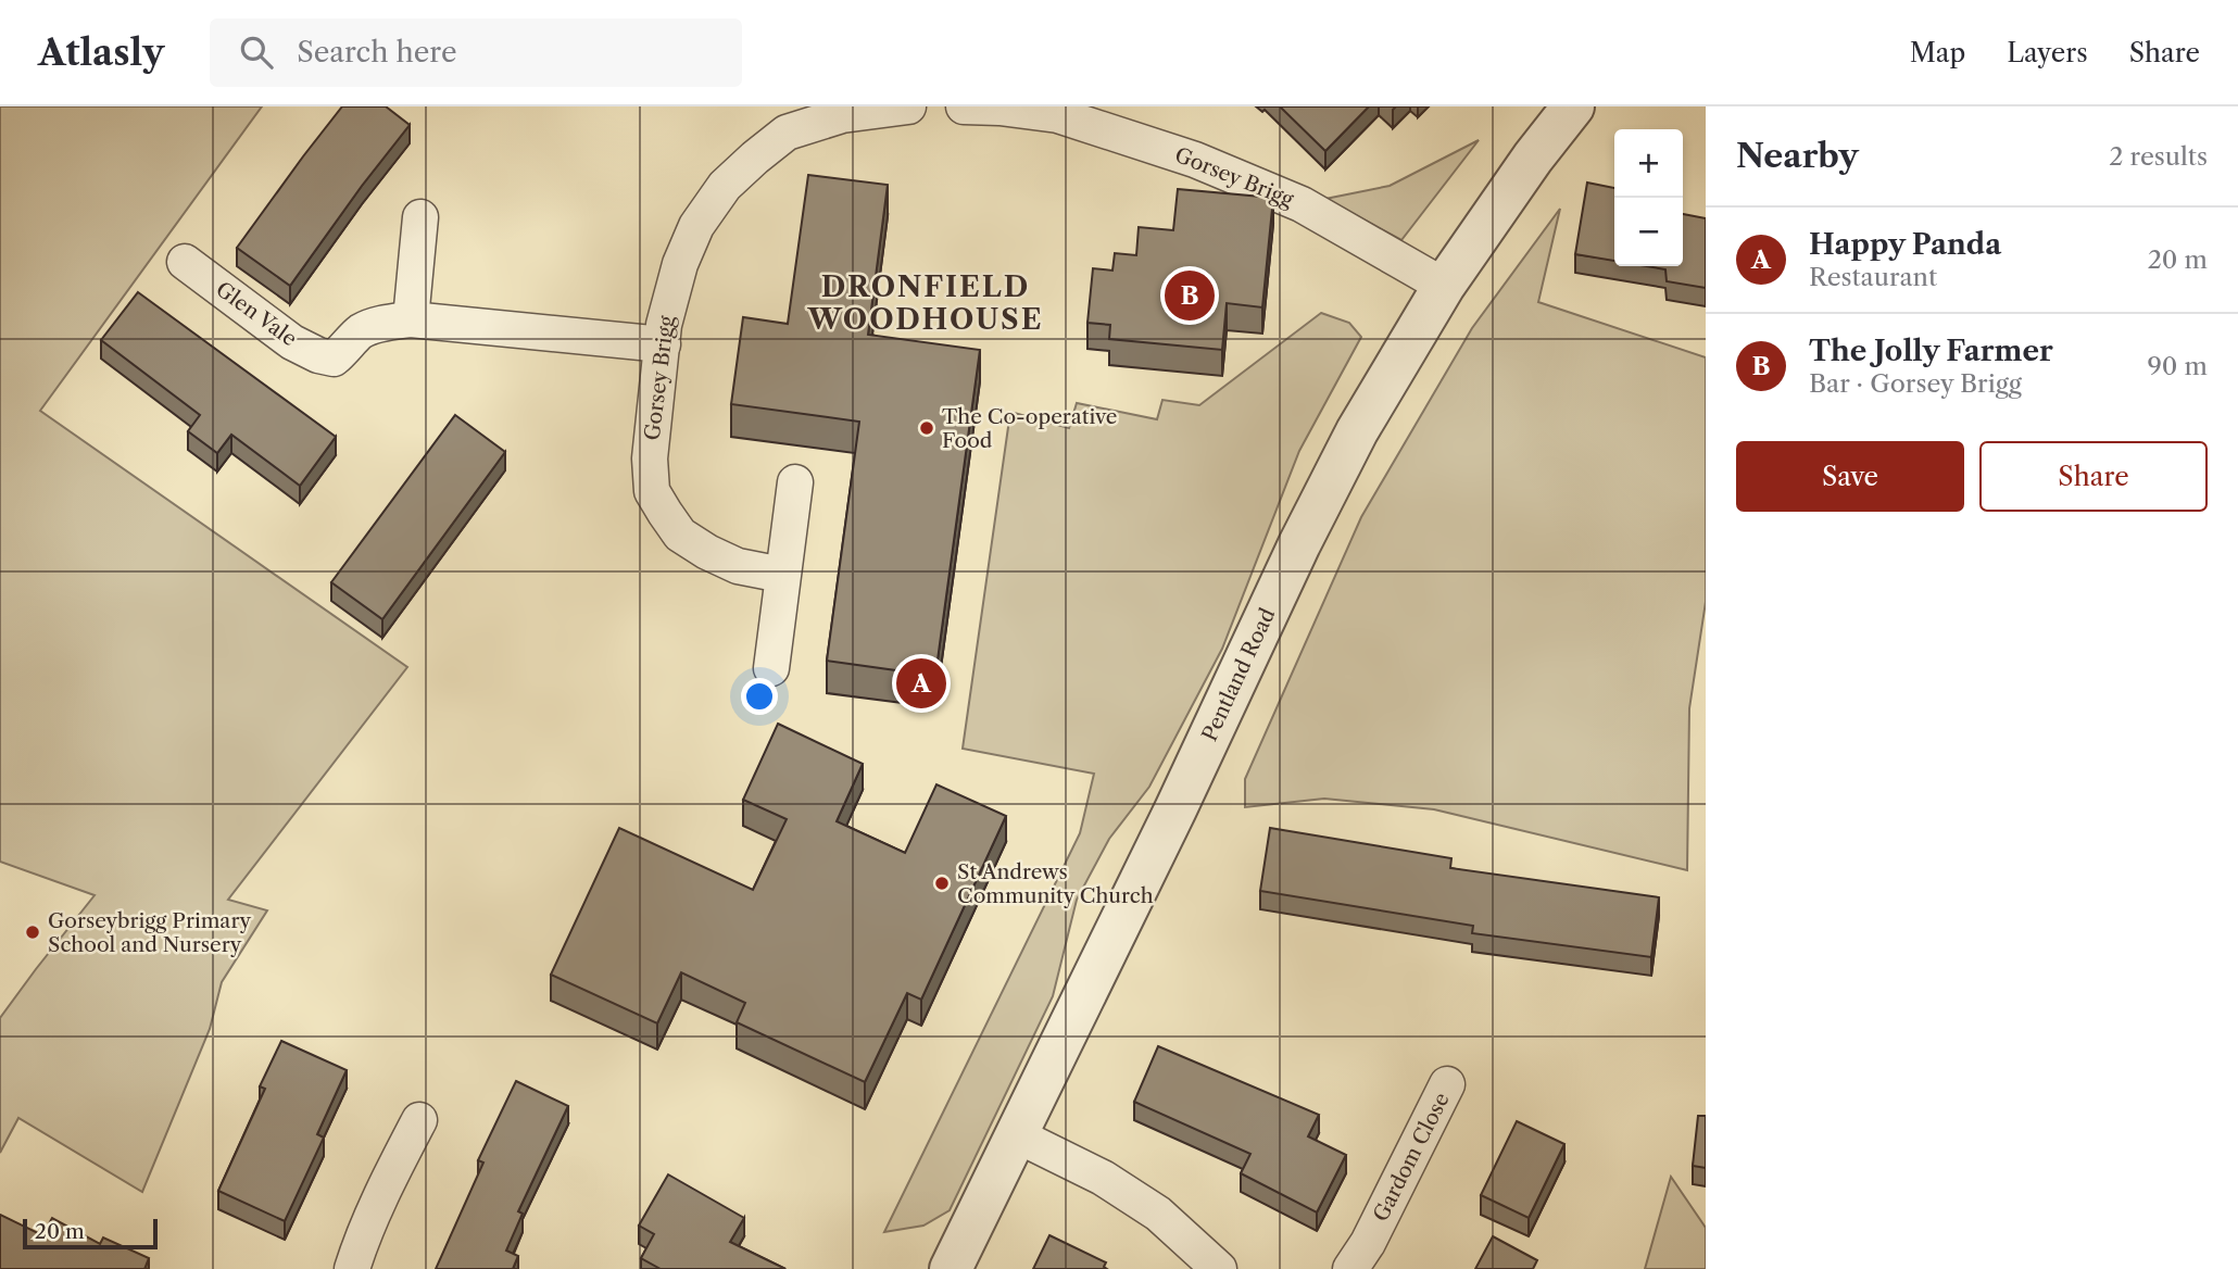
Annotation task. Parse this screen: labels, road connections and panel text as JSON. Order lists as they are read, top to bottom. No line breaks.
{"streets":{"street":["Gorsey Brigg","Glen Vale","Pentland Road","Gardom Close"]},"crossings":[["Gorsey Brigg","Glen Vale"],["Gorsey Brigg","Pentland Road"]],"districts":["DRONFIELD WOODHOUSE"],"places":["The Co-operative Food","St Andrews Community Church","Gorseybrigg Primary School and Nursery"],"scale_bar":"20 m","page":{"header":"Atlasly","search":"Search here","nav":["Map","Layers","Share"],"heading":["Nearby","2 results"],"map_buttons":["+","−"],"list":[{"mark":"A","name":"Happy Panda","note":"Restaurant","value":"20 m"},{"mark":"B","name":"The Jolly Farmer","note":"Bar · Gorsey Brigg","value":"90 m"}],"pins":["B","A"],"buttons":["Save","Share"],"scale":"20 m"}}
